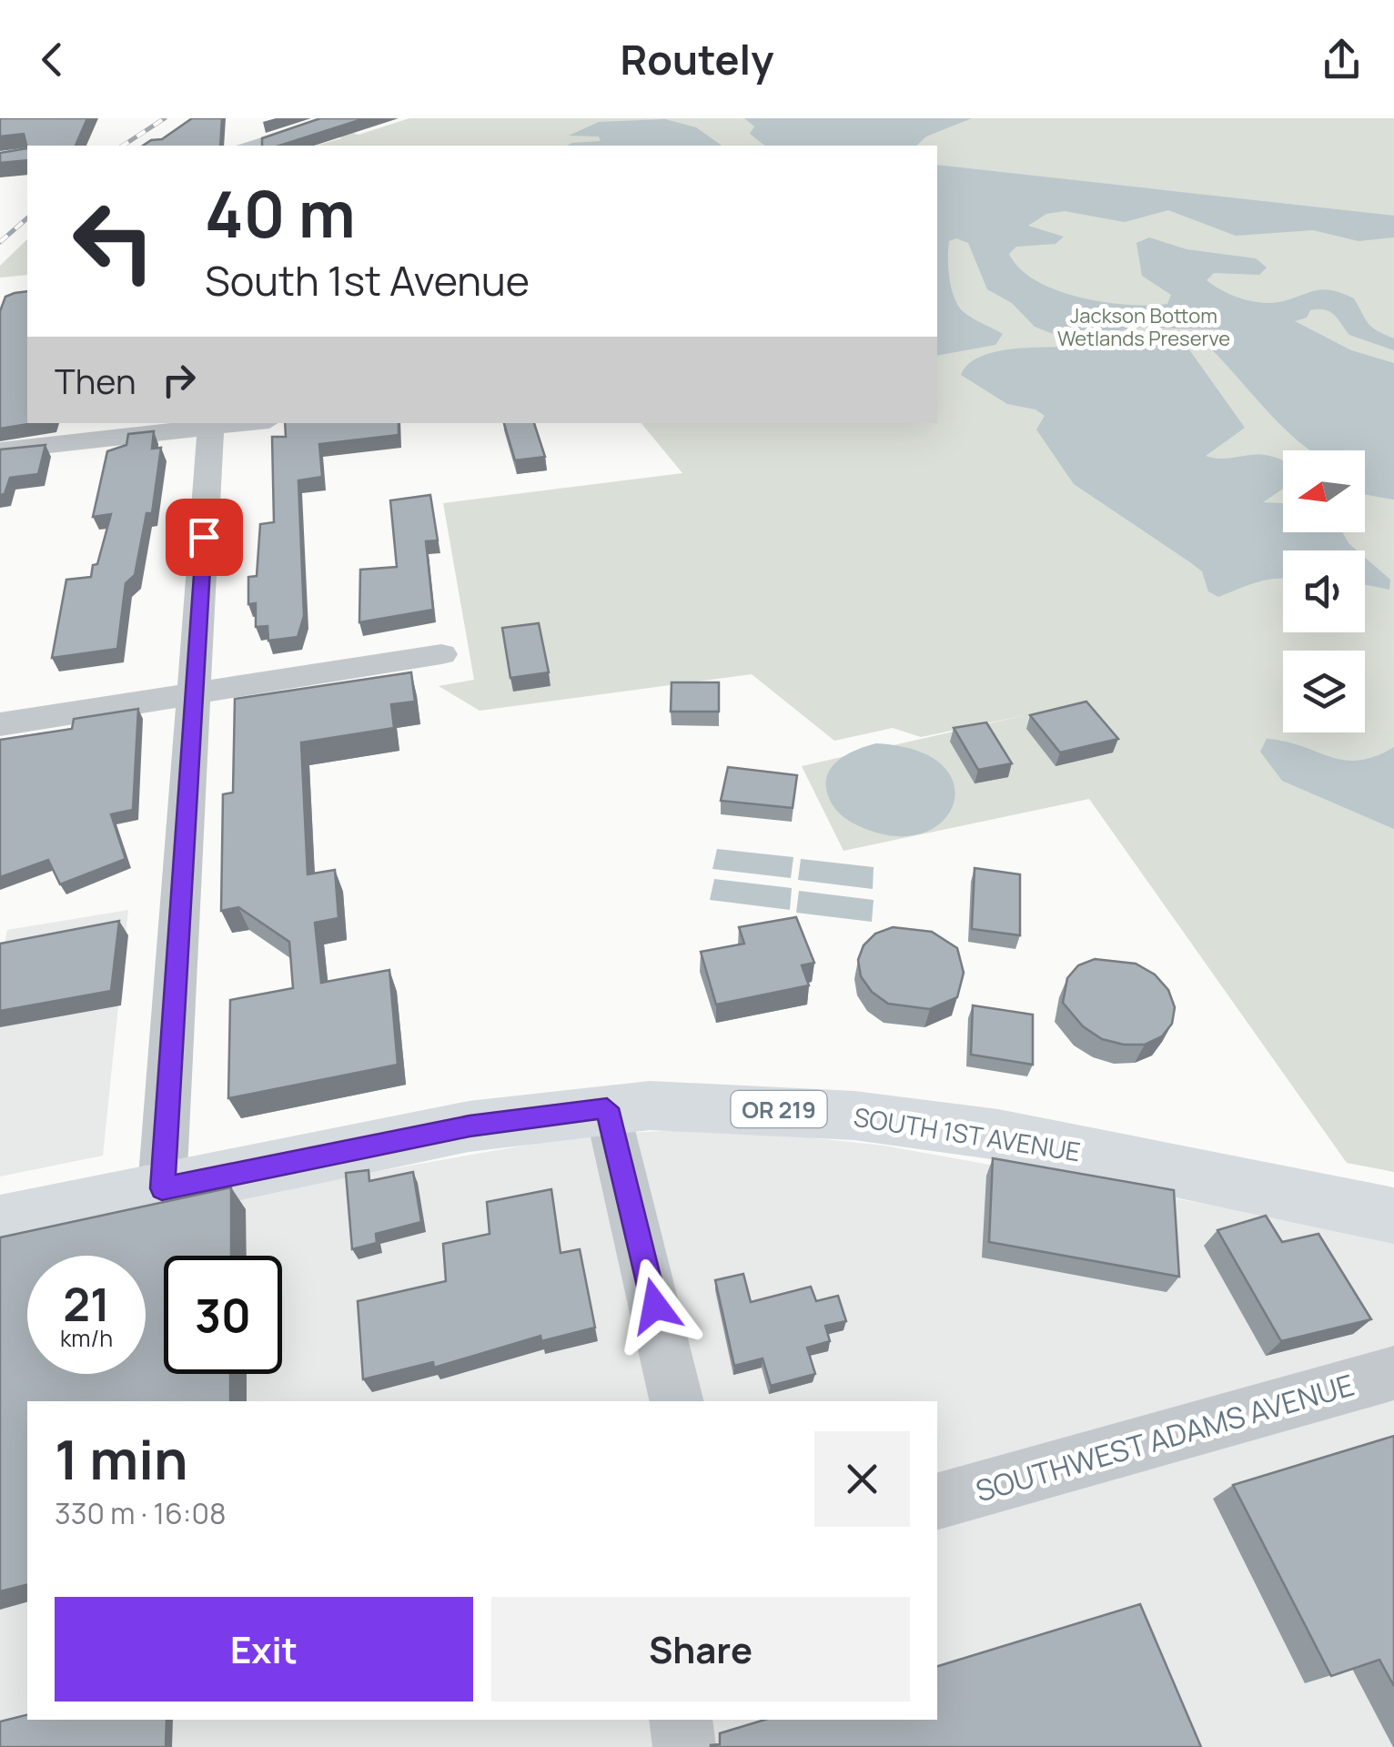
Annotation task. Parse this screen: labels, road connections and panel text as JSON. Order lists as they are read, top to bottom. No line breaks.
{"streets":{"main road":["OR 219","SOUTH 1ST AVENUE"],"street":["SOUTHWEST ADAMS AVENUE"]},"parks":["Jackson Bottom Wetlands Preserve"],"north":"left","page":{"header":"Routely","turn":["40 m","South 1st Avenue"],"then":"Then","speed":"21 km/h","limit":"30","heading":["1 min","330 m · 16:08"],"buttons":["Exit","Share"]}}
